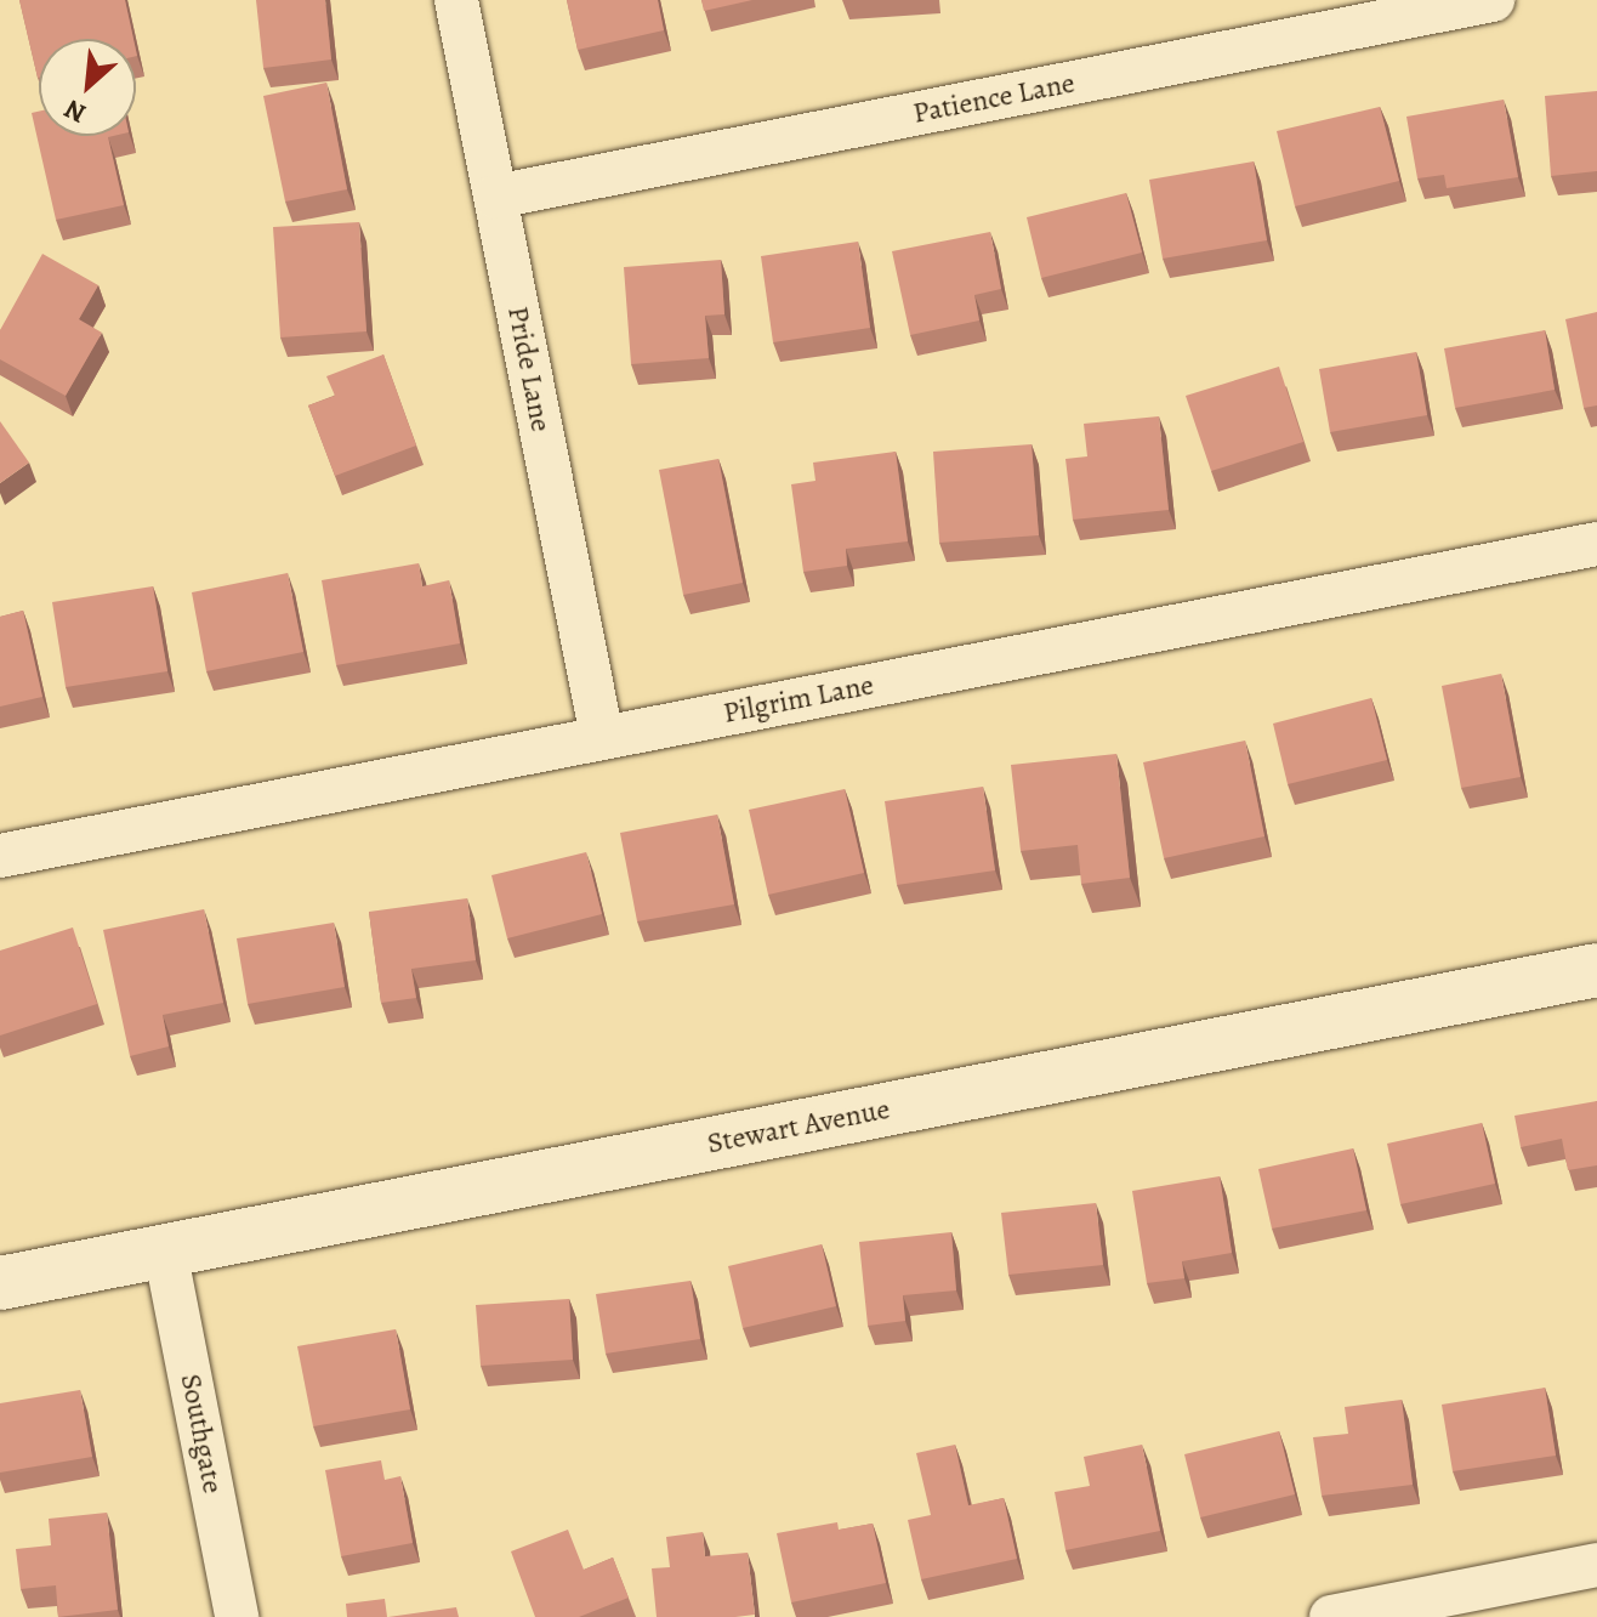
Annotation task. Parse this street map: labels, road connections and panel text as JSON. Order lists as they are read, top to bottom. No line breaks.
{"streets":{"street":["Patience Lane","Pride Lane","Pilgrim Lane","Stewart Avenue","Southgate"]},"crossings":[["Patience Lane","Pride Lane"],["Pride Lane","Pilgrim Lane"],["Stewart Avenue","Southgate"]],"north":"bottom left"}
